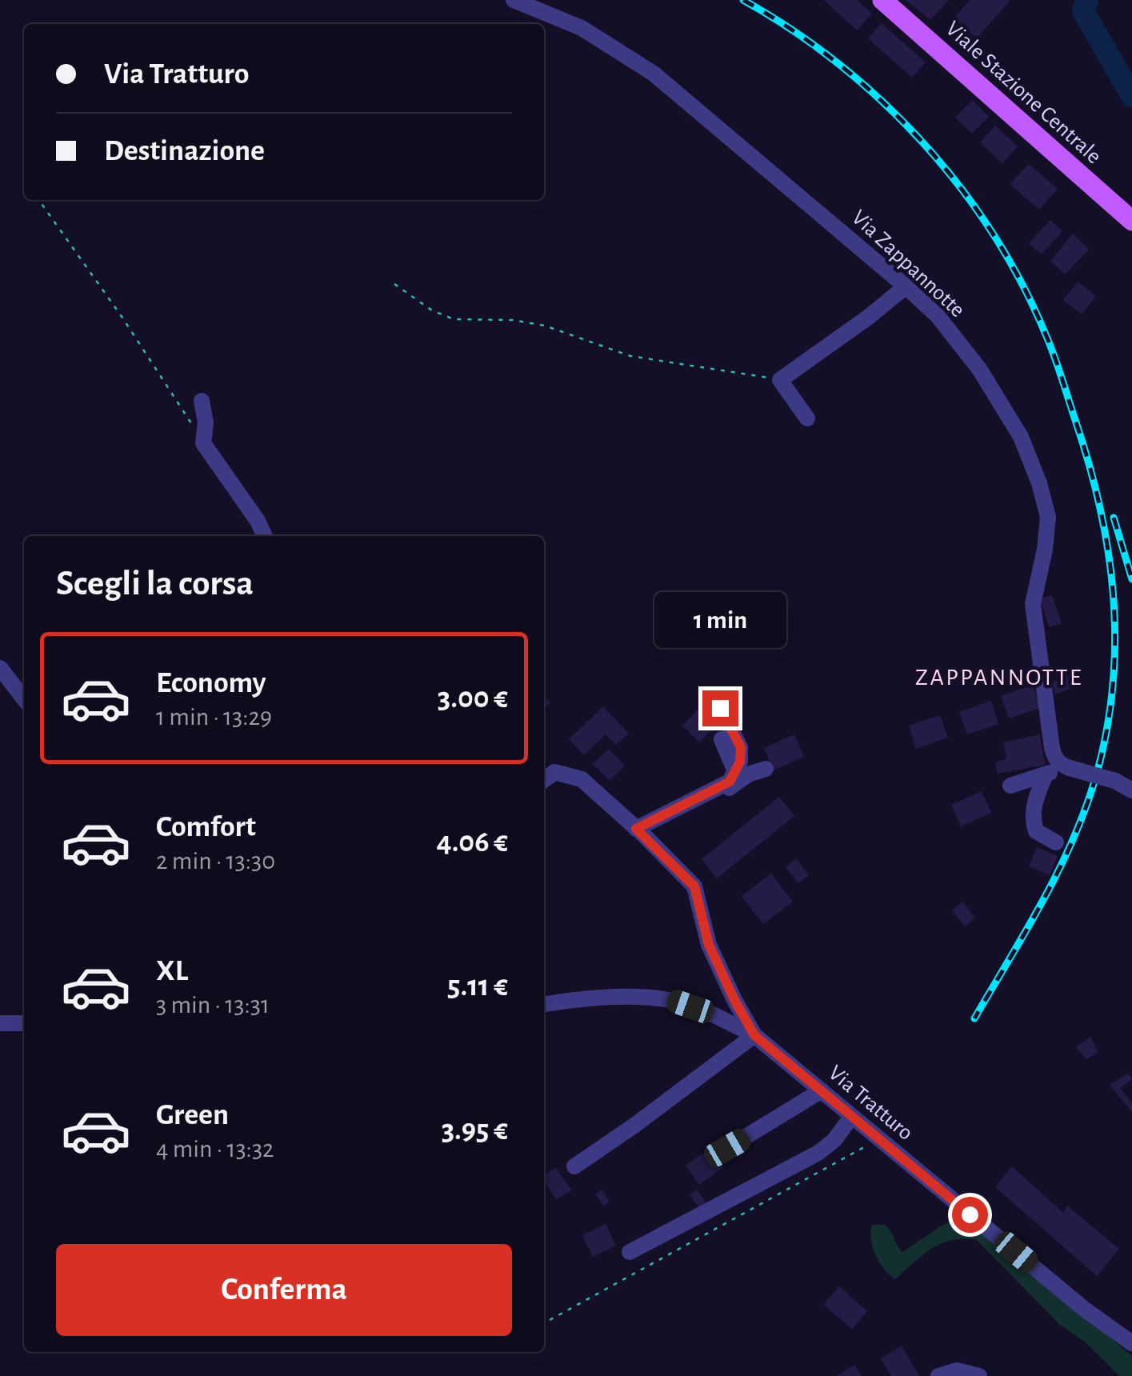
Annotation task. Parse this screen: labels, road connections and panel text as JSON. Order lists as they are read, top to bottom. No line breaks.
{"streets":{"main road":["Viale Stazione Centrale"],"street":["Via Zappannotte","Via Tratturo"]},"districts":["ZAPPANNOTTE"],"page":{"banner":["Via Tratturo","Destinazione"],"heading":"Scegli la corsa","bubble":"1 min","list":[{"name":"Economy","note":"1 min · 13:29","value":"3.00 €"},{"name":"Comfort","note":"2 min · 13:30","value":"4.06 €"},{"name":"XL","note":"3 min · 13:31","value":"5.11 €"},{"name":"Green","note":"4 min · 13:32","value":"3.95 €"}],"buttons":"Conferma"}}
